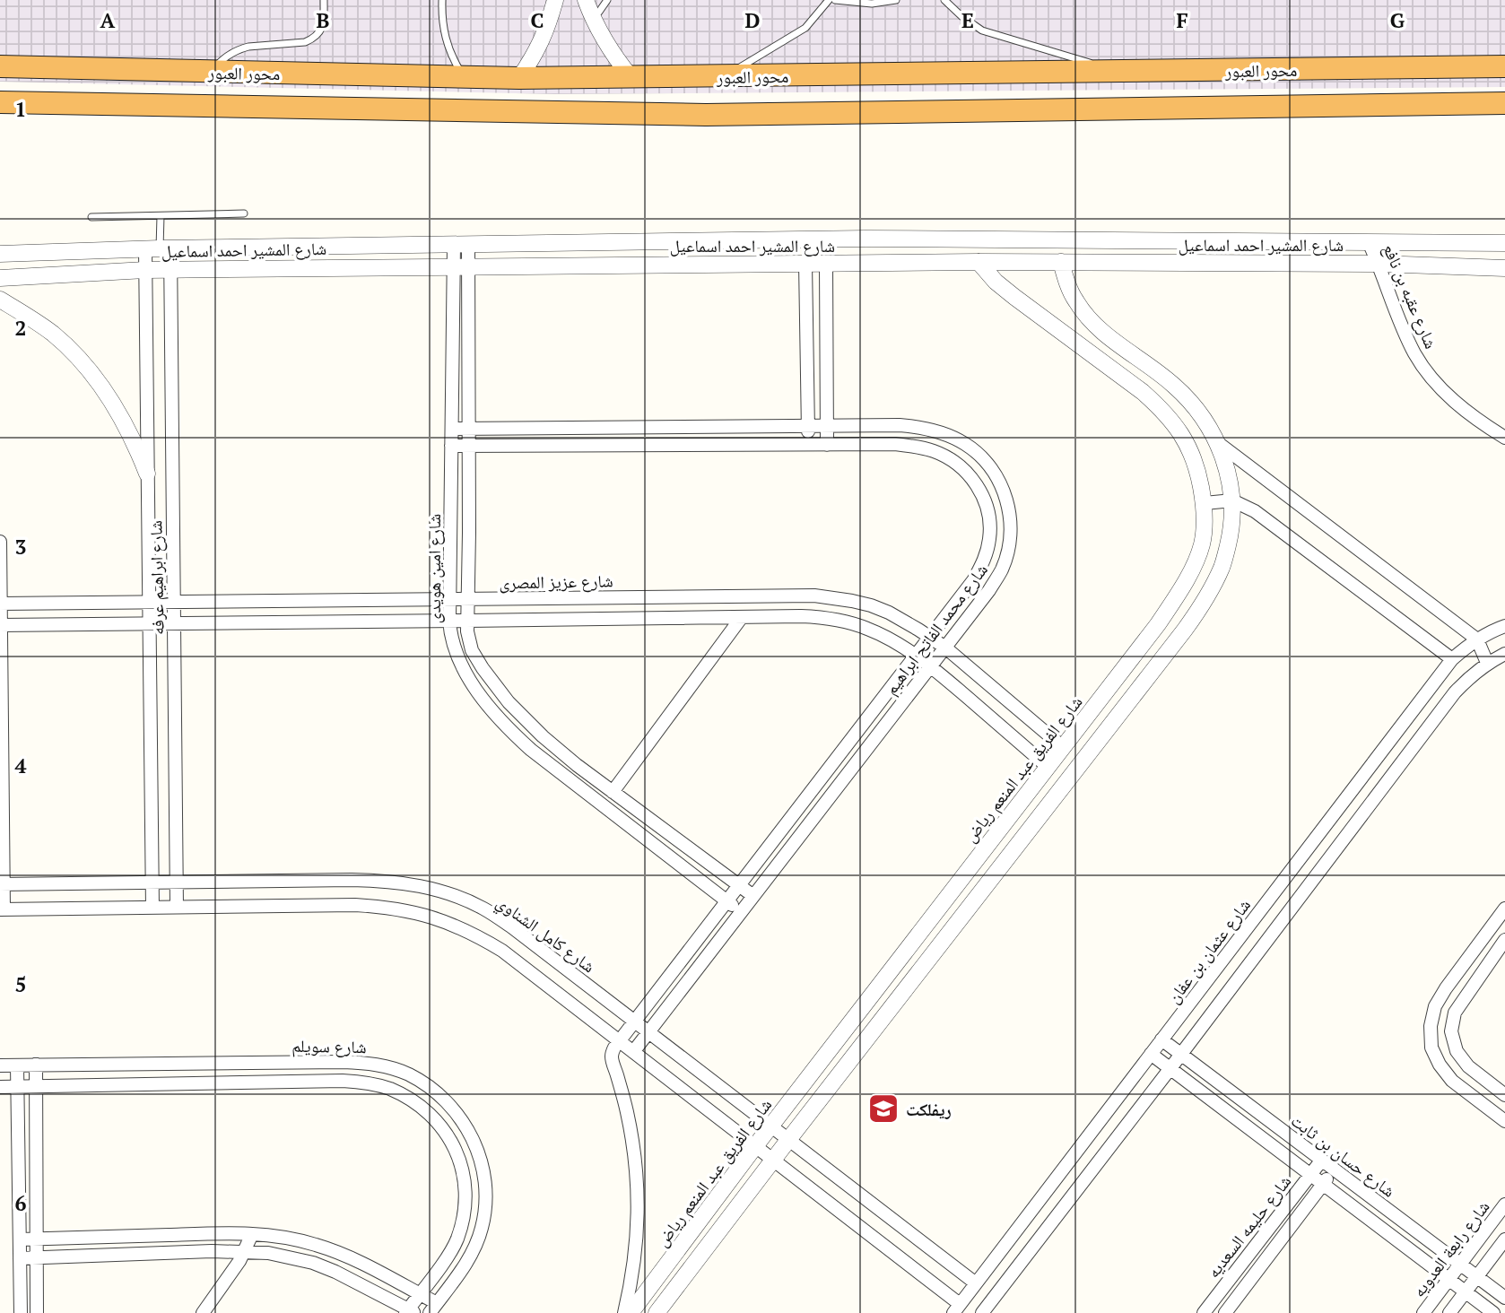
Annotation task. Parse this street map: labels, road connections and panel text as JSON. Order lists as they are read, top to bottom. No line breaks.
{"streets":{"highway":["محور العبور"],"street":["شارع المشير احمد اسماعيل","شارع عقبه بن نافع","شارع امين هويدى","شارع ابراهيم عرفه","شارع عزيز المصرى","شارع محمد الفاتح ابراهيم","شارع الفريق عبد المنعم رياض","شارع كامل الشناوي","شارع عثمان بن عفان","شارع سويلم","شارع حسان بن ثابت","شارع حليمه السعديه","شارع رابعة العدويه"]},"crossings":[["شارع المشير احمد اسماعيل","شارع عقبه بن نافع"],["شارع المشير احمد اسماعيل","شارع امين هويدى"],["شارع المشير احمد اسماعيل","شارع ابراهيم عرفه"],["شارع المشير احمد اسماعيل","شارع الفريق عبد المنعم رياض"],["شارع امين هويدى","شارع عزيز المصرى"],["شارع امين هويدى","شارع محمد الفاتح ابراهيم"],["شارع ابراهيم عرفه","شارع عزيز المصرى"],["شارع ابراهيم عرفه","شارع كامل الشناوي"],["شارع عزيز المصرى","شارع محمد الفاتح ابراهيم"],["شارع عزيز المصرى","شارع الفريق عبد المنعم رياض"],["شارع محمد الفاتح ابراهيم","شارع كامل الشناوي"],["شارع الفريق عبد المنعم رياض","شارع كامل الشناوي"],["شارع كامل الشناوي","شارع عثمان بن عفان"],["شارع عثمان بن عفان","شارع حسان بن ثابت"],["شارع حسان بن ثابت","شارع حليمه السعديه"],["شارع حسان بن ثابت","شارع رابعة العدويه"]],"places":{"school or university":["ريفلكت"]},"grid":{"columns":["A","B","C","D","E","F","G"],"rows":["1","2","3","4","5","6"]}}
